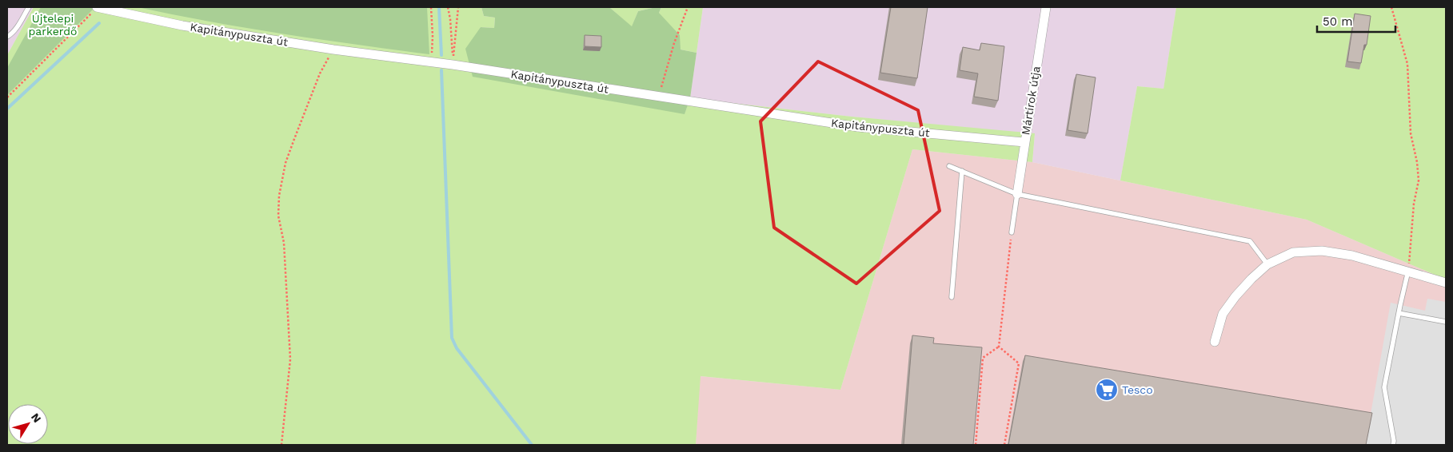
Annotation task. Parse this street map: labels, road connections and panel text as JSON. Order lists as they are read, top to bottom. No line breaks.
{"streets":{"street":["Kapitánypuszta út","Mártírok útja"]},"crossings":[["Kapitánypuszta út","Mártírok útja"]],"parks":["Újtelepi parkerdő"],"places":{"supermarket":["Tesco"]},"scale_bar":"50 m","north":"top right"}
